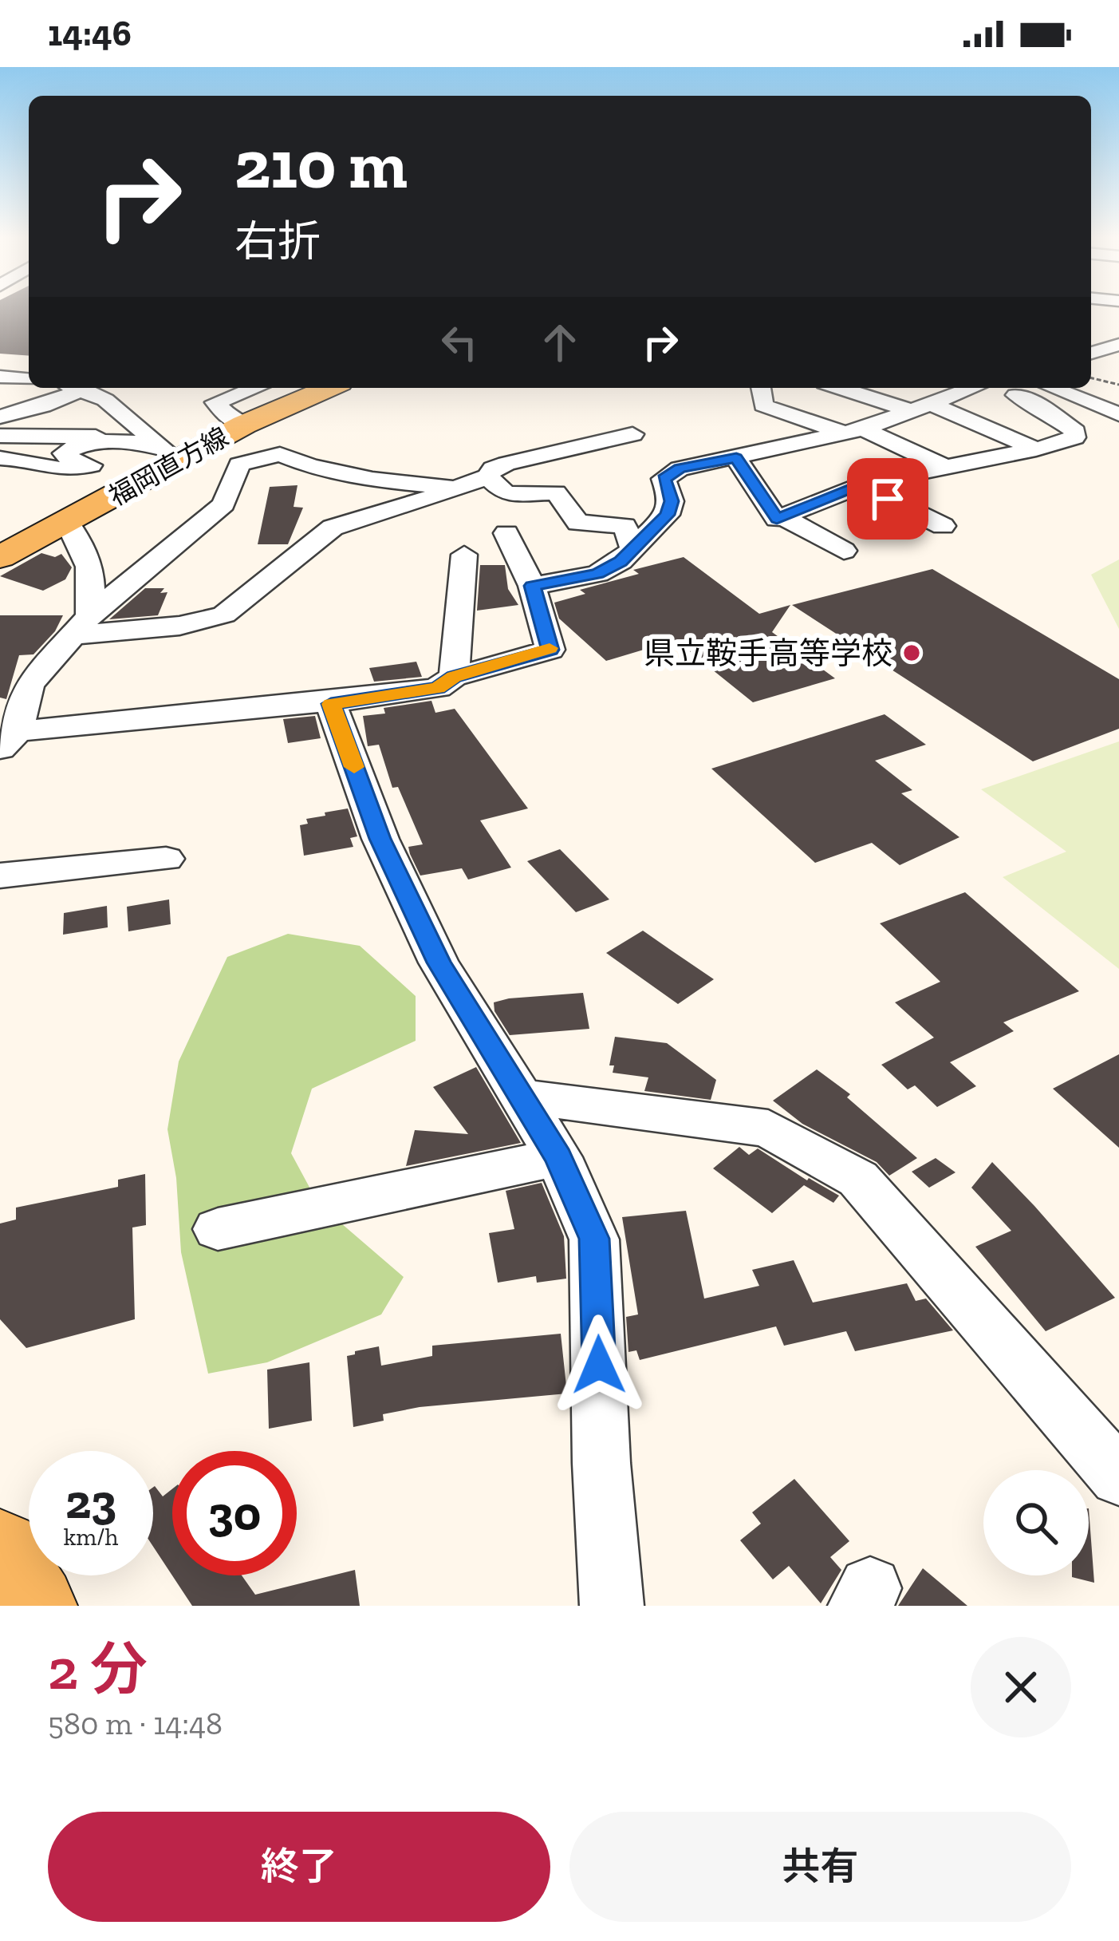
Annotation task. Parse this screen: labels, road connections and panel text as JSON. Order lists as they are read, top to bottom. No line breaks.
{"streets":{"main road":["福岡直方線"]},"places":["県立鞍手高等学校"],"page":{"status":"14:46","turn":["210 m","右折"],"speed":"23 km/h","limit":"30","heading":["2 分","580 m · 14:48"],"buttons":["終了","共有"]}}
